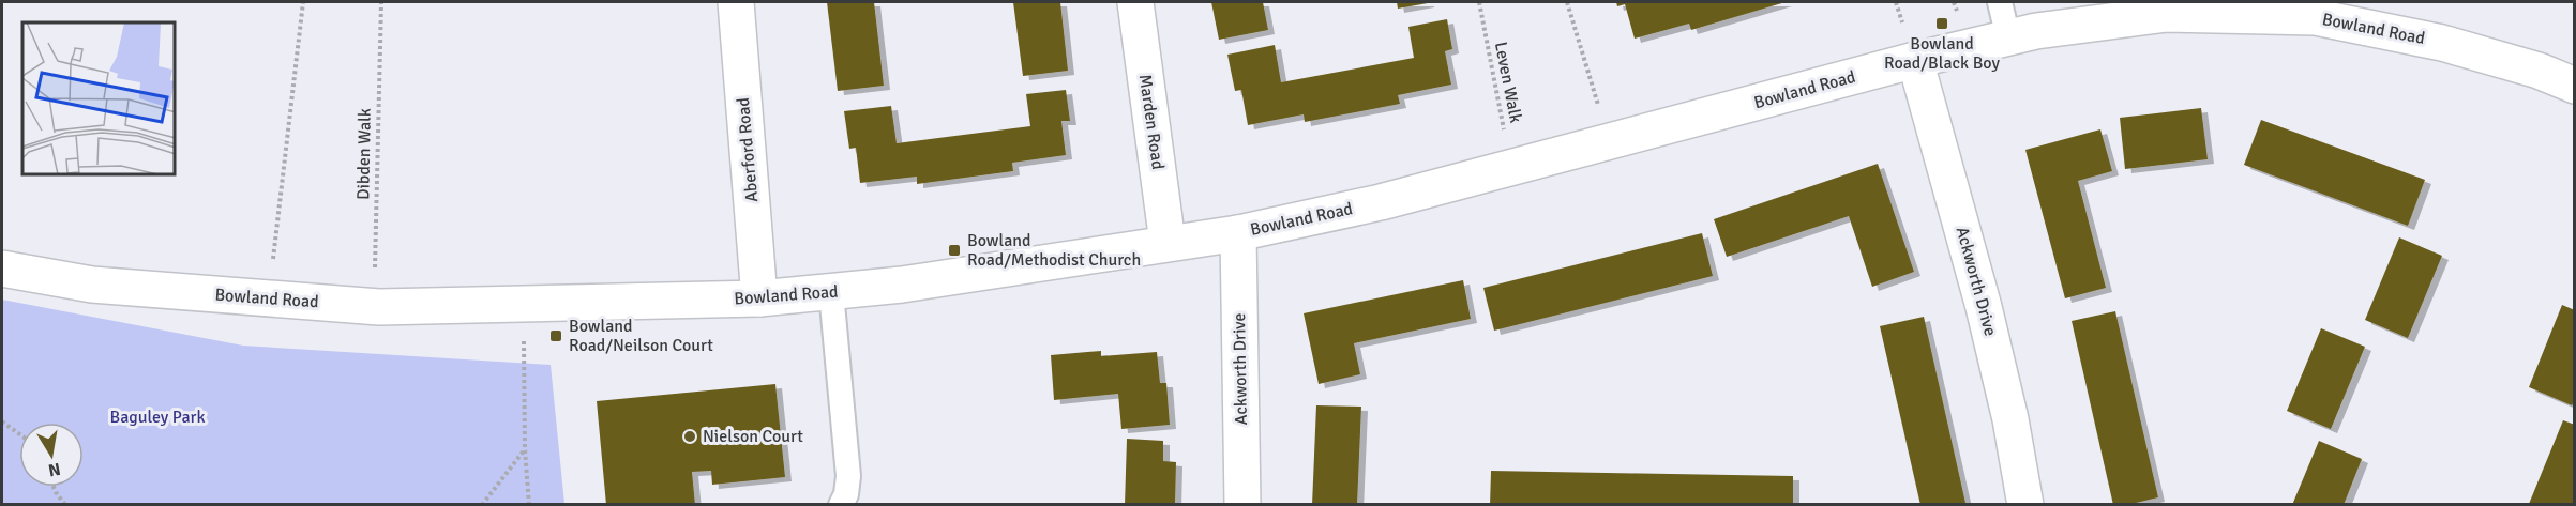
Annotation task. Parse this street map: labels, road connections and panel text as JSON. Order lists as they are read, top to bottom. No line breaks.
{"streets":{"street":["Bowland Road","Marden Road","Aberford Road","Ackworth Drive"],"path":["Leven Walk","Dibden Walk"]},"crossings":[["Bowland Road","Leven Walk"],["Bowland Road","Marden Road"],["Bowland Road","Aberford Road"],["Bowland Road","Dibden Walk"],["Bowland Road","Ackworth Drive"]],"parks":["Baguley Park"],"places":{"transit":["Bowland Road/Black Boy","Bowland Road/Methodist Church","Bowland Road/Neilson Court"],"other":["Nielson Court"]},"north":"bottom"}
